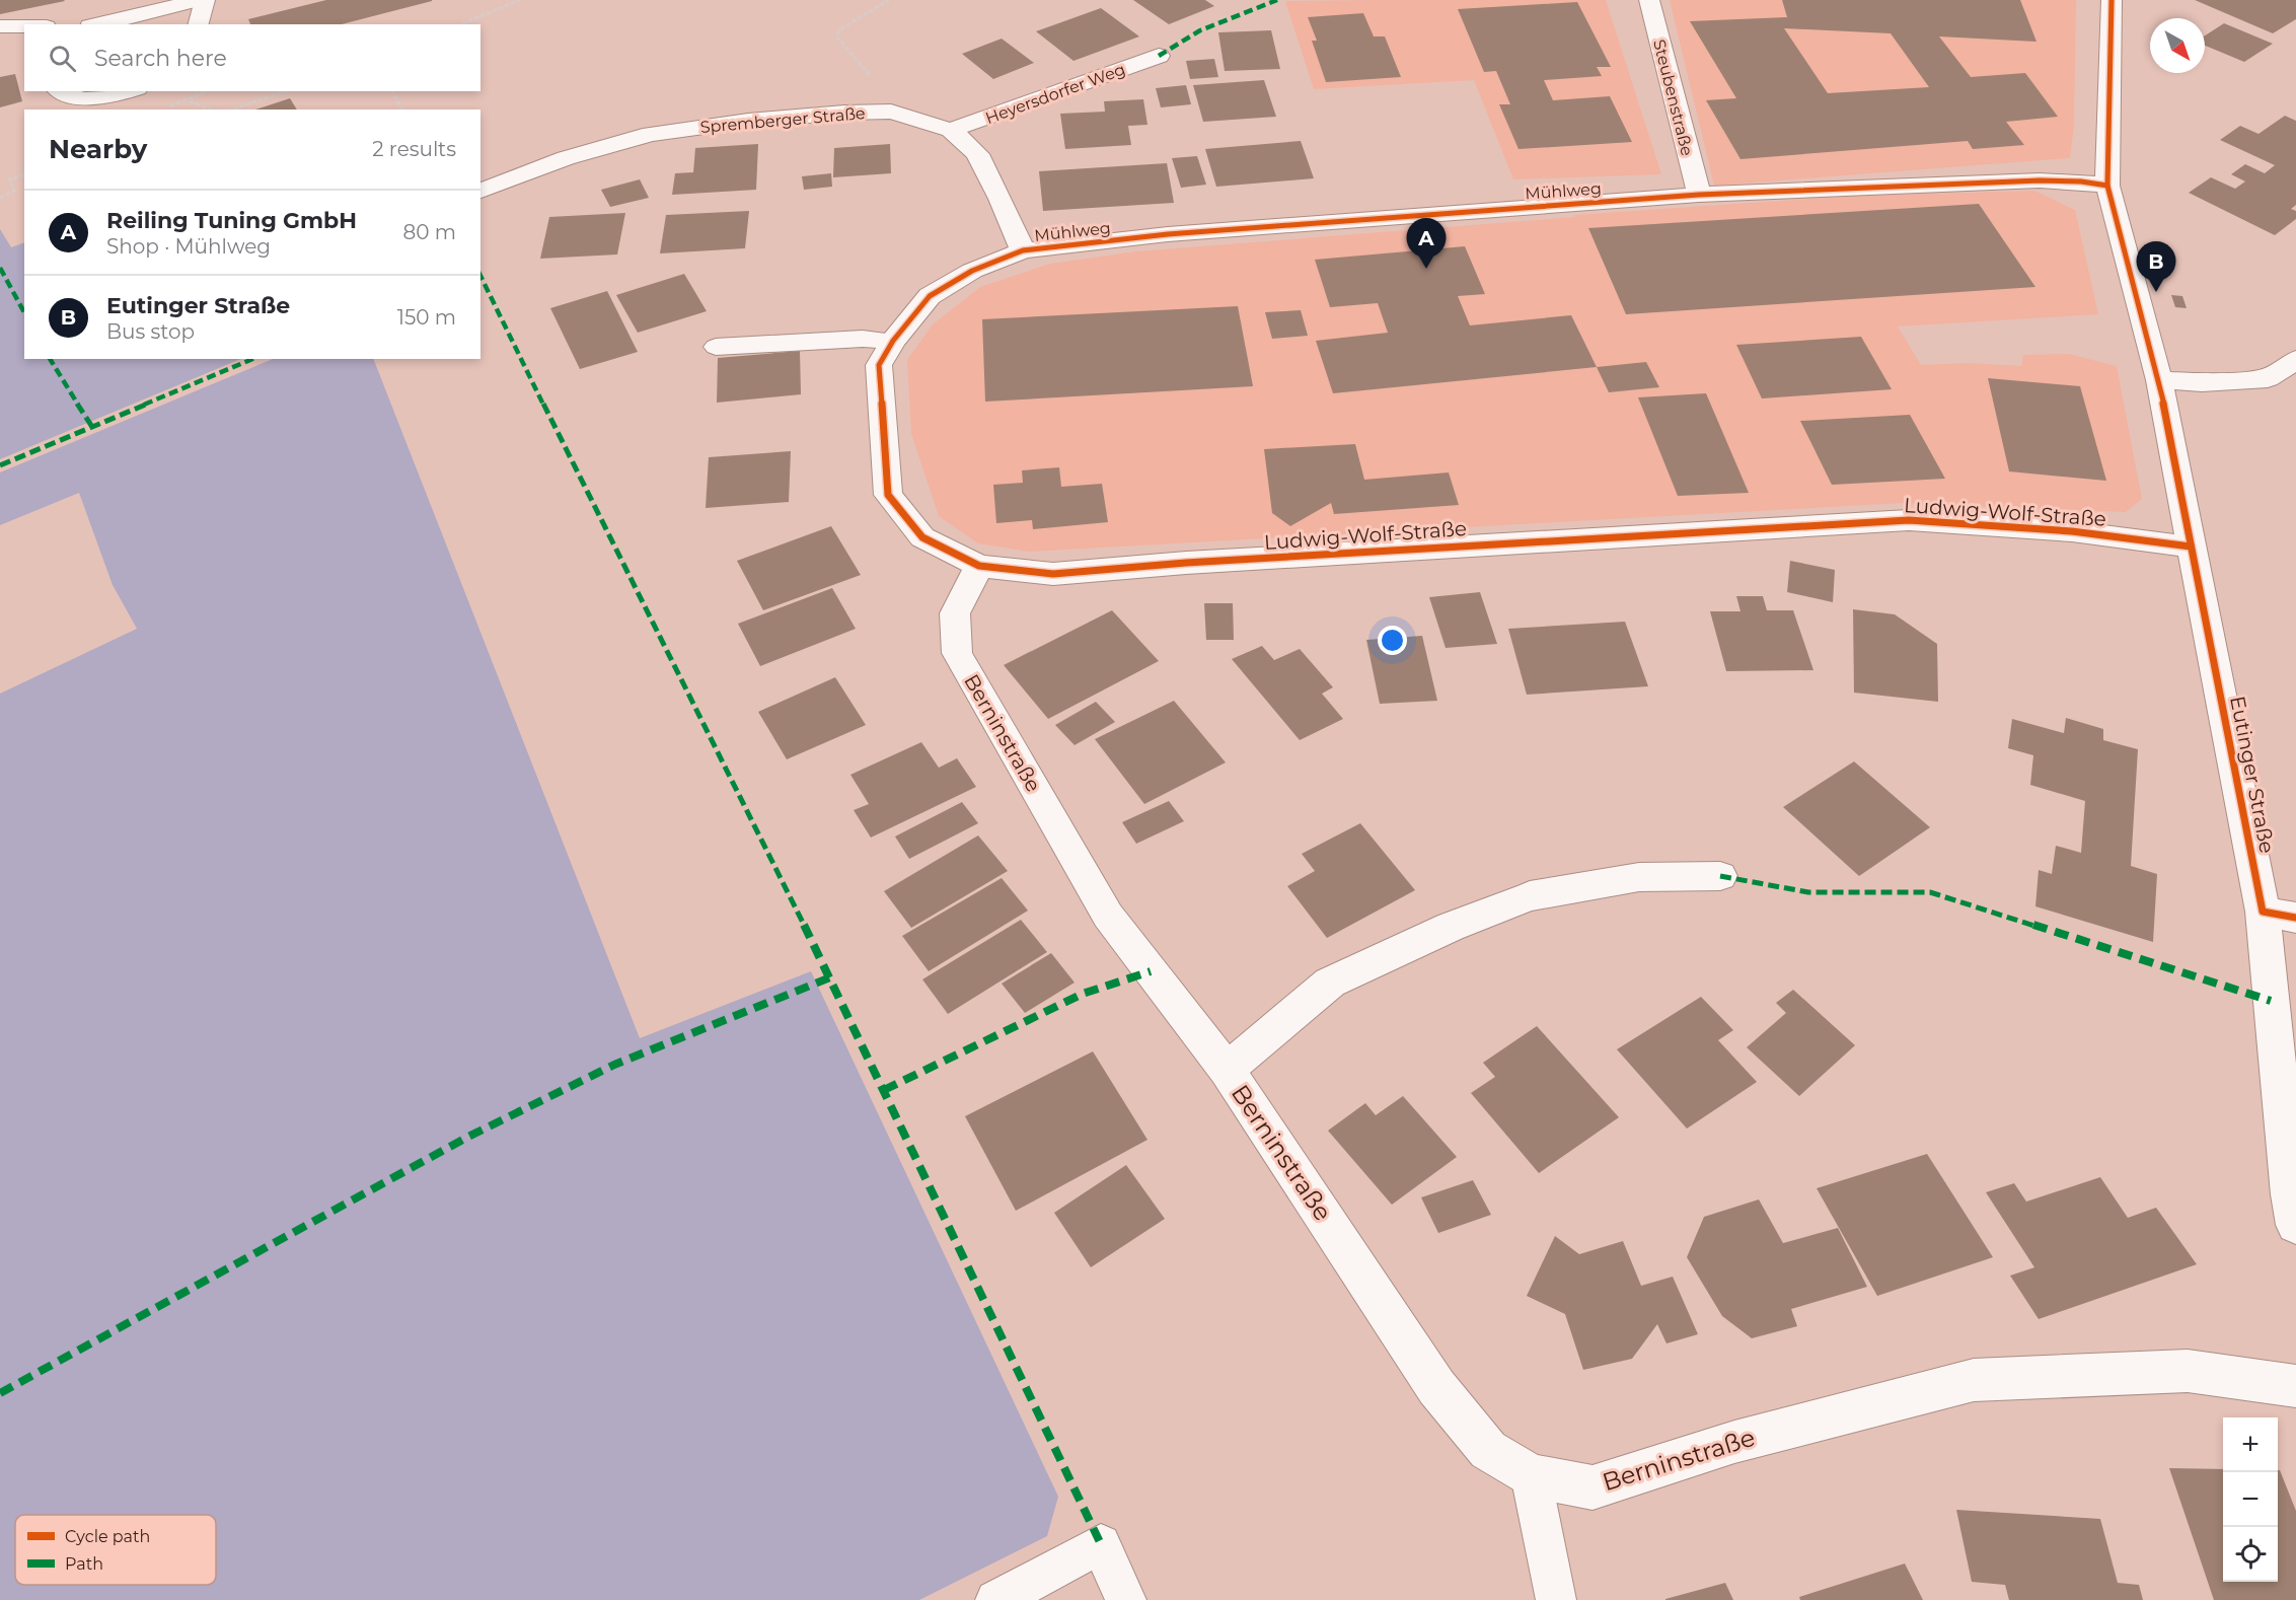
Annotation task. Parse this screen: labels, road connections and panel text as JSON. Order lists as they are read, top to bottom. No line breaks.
{"streets":{"street":["Heyersdorfer Weg","Steubenstraße","Spremberger Straße","Mühlweg","Ludwig-Wolf-Straße","Berninstraße","Eutinger Straße"]},"crossings":[["Heyersdorfer Weg","Spremberger Straße"],["Steubenstraße","Mühlweg"],["Spremberger Straße","Mühlweg"],["Spremberger Straße","Ludwig-Wolf-Straße"],["Mühlweg","Ludwig-Wolf-Straße"],["Mühlweg","Eutinger Straße"],["Ludwig-Wolf-Straße","Berninstraße"],["Ludwig-Wolf-Straße","Eutinger Straße"]],"legend":["Cycle path","Path"],"north":"bottom right","page":{"search":"Search here","heading":["Nearby","2 results"],"list":[{"mark":"A","name":"Reiling Tuning GmbH","note":"Shop · Mühlweg","value":"80 m"},{"mark":"B","name":"Eutinger Straße","note":"Bus stop","value":"150 m"}],"pins":["A","B"],"map_buttons":["+","−"]}}
